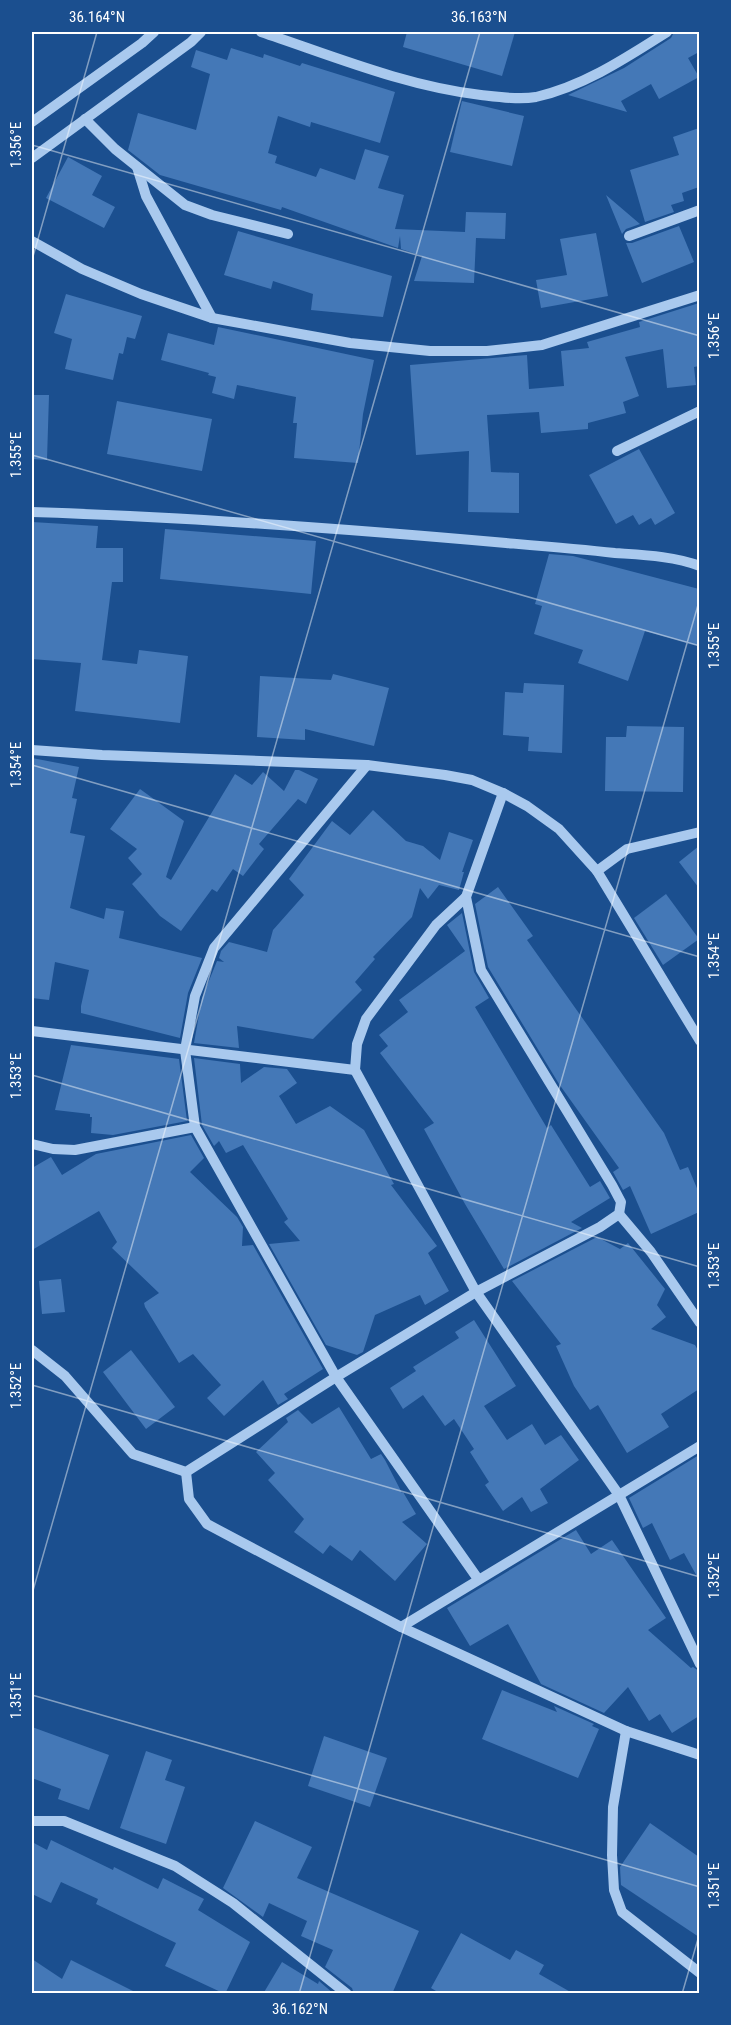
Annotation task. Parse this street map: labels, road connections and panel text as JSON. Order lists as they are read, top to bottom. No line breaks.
{"coordinates":["36.164°N","36.163°N","1.356°E","1.355°E","1.354°E","1.353°E","1.352°E","1.351°E","36.162°N"]}
